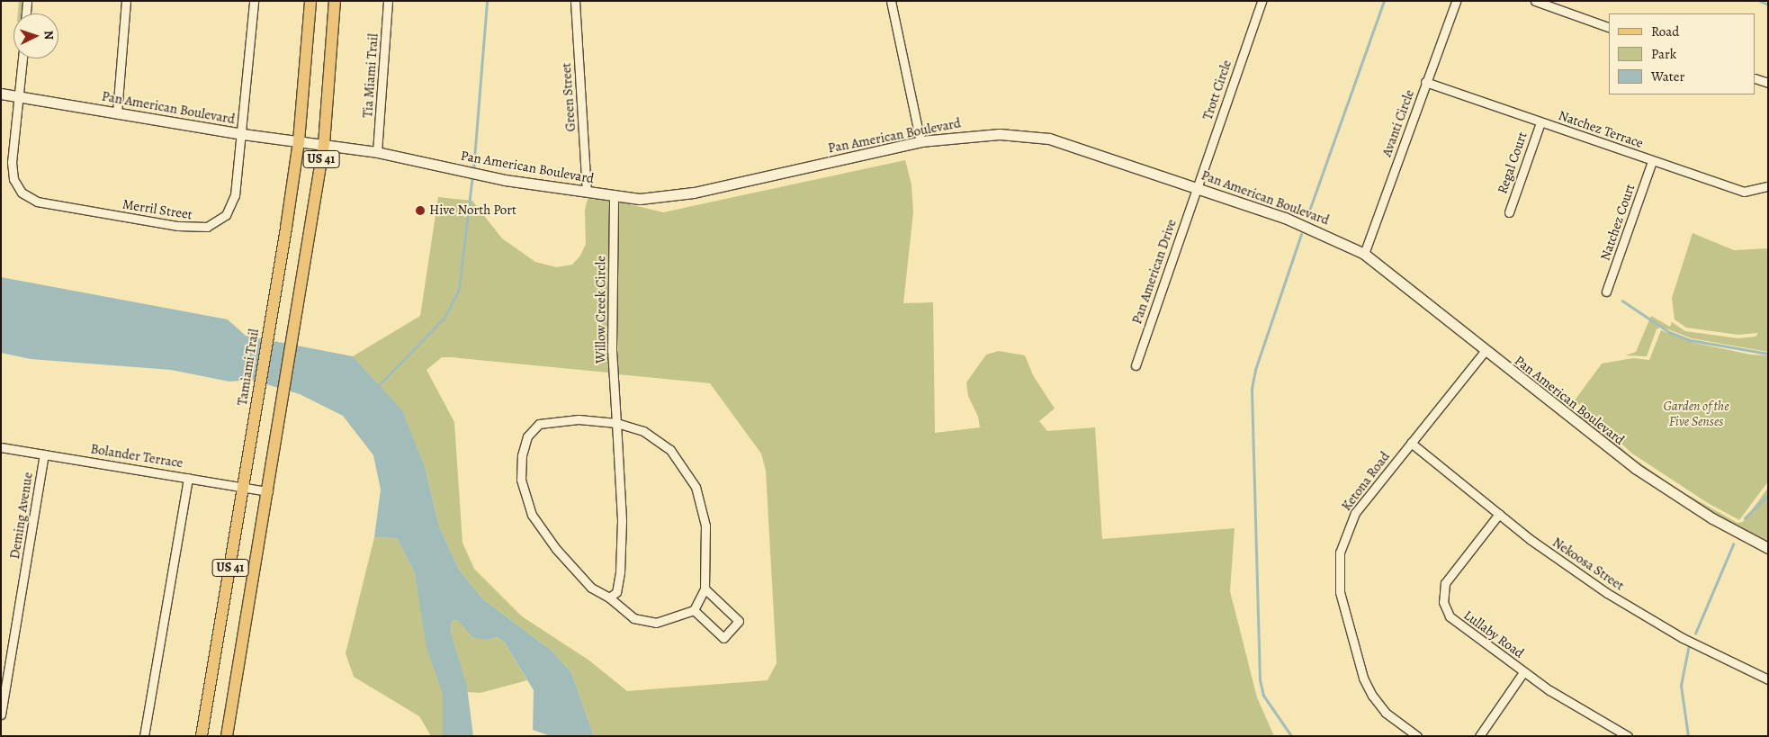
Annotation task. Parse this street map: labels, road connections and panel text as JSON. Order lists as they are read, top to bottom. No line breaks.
{"streets":{"main road":["US 41","Tamiami Trail"],"street":["Tia Miami Trail","Trott Circle","Green Street","Pan American Boulevard","Avanti Circle","Natchez Terrace","Regal Court","Merril Street","Natchez Court","Pan American Drive","Willow Creek Circle","Bolander Terrace","Ketona Road","Deming Avenue","Nekoosa Street","Lullaby Road"]},"crossings":[["Tia Miami Trail","Pan American Boulevard"],["Trott Circle","Pan American Boulevard"],["Trott Circle","Pan American Drive"],["Green Street","Pan American Boulevard"],["Pan American Boulevard","Avanti Circle"],["Pan American Boulevard","US 41"],["Pan American Boulevard","Merril Street"],["Pan American Boulevard","Pan American Drive"],["Pan American Boulevard","Willow Creek Circle"],["Pan American Boulevard","Tamiami Trail"],["Pan American Boulevard","Ketona Road"],["Avanti Circle","Natchez Terrace"],["Natchez Terrace","Regal Court"],["Natchez Terrace","Natchez Court"],["US 41","Bolander Terrace"],["Tamiami Trail","Bolander Terrace"],["Bolander Terrace","Deming Avenue"],["Ketona Road","Nekoosa Street"],["Nekoosa Street","Lullaby Road"]],"parks":["Garden of the Five Senses"],"places":["Hive North Port"],"legend":["Road","Park","Water"],"north":"right"}
